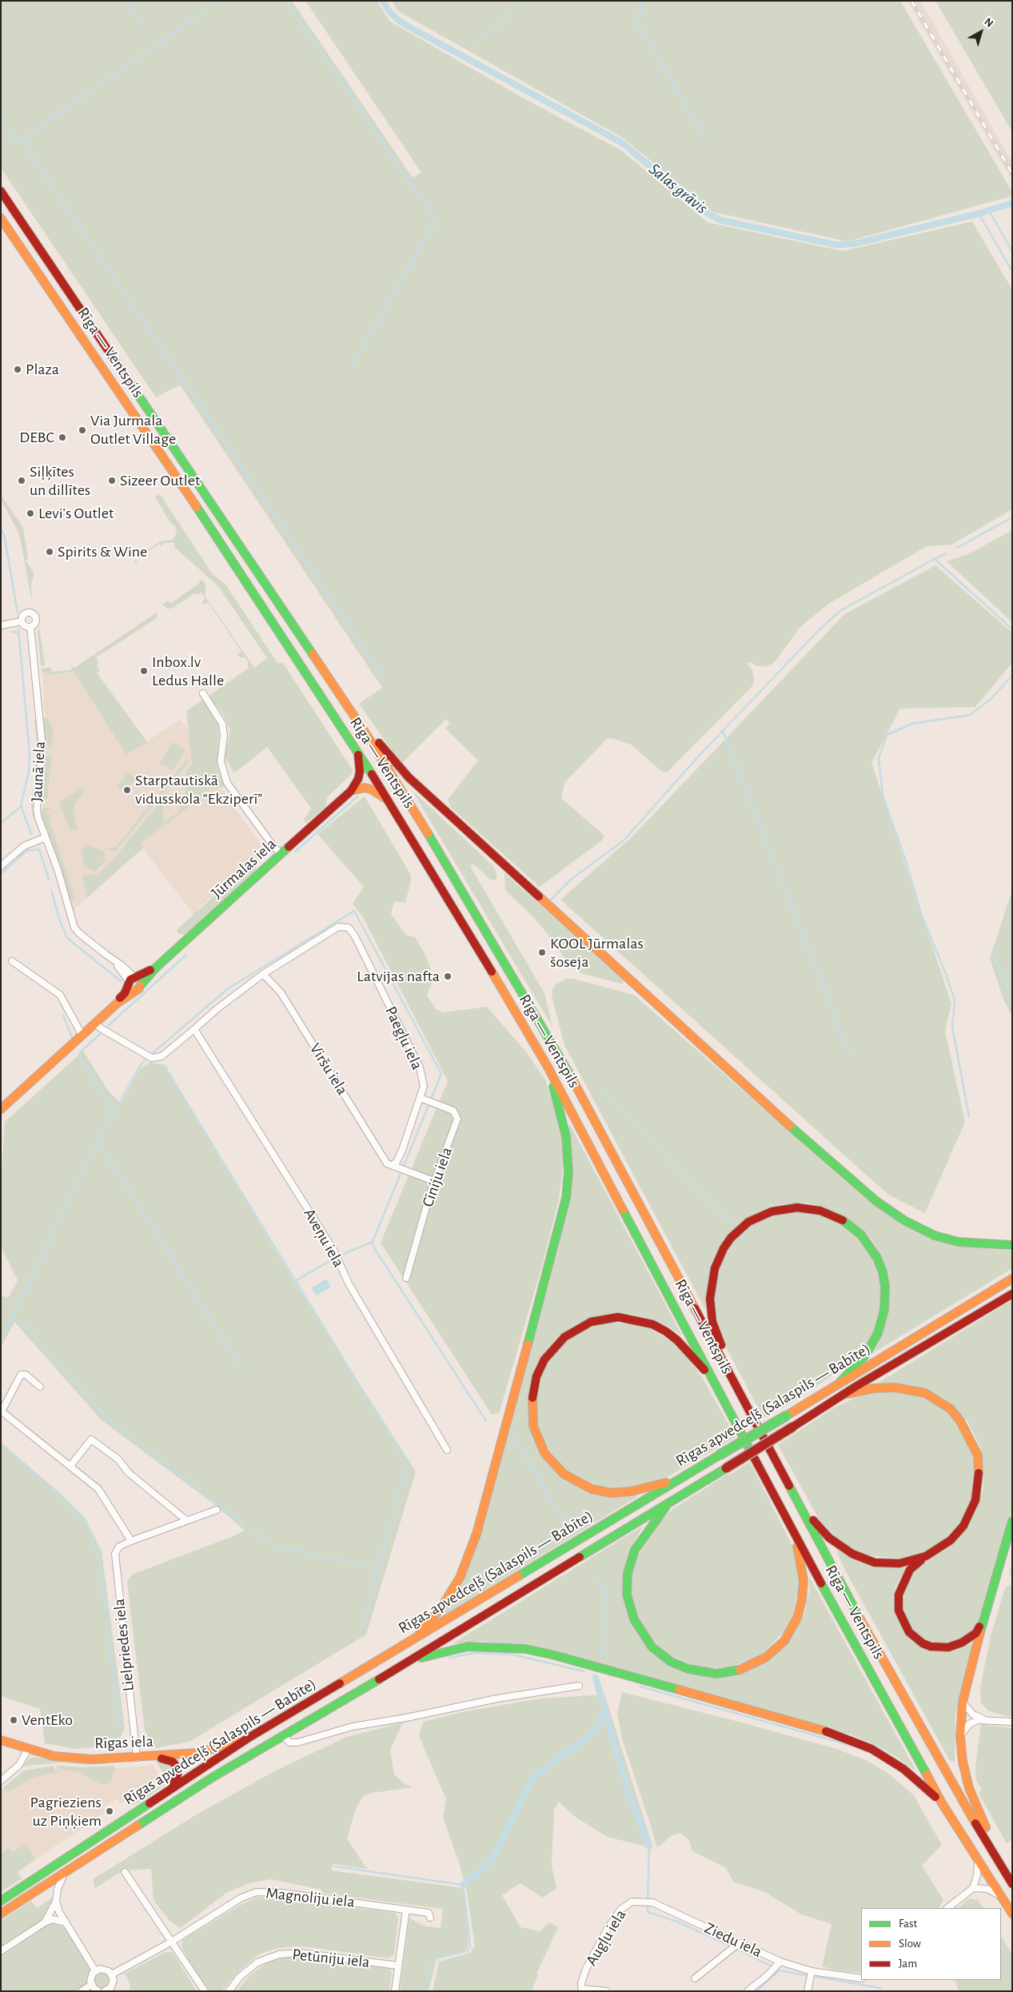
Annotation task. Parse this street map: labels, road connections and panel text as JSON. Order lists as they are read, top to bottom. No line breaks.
{"streets":{"main road":["Rīga — Ventspils","Jūrmalas iela","Rīgas apvedceļš (Salaspils — Babīte)","Rīgas iela"],"street":["Jaunā iela","Paegļu iela","Viršu iela","Cīniju iela","Aveņu iela","Lielpriedes iela","Magnoliju iela","Augļu iela","Ziedu iela","Petūniju iela"]},"crossings":[["Jaunā iela","Jūrmalas iela"],["Paegļu iela","Viršu iela"],["Paegļu iela","Cīniju iela"],["Rīgas apvedceļš (Salaspils — Babīte)","Rīgas iela"],["Lielpriedes iela","Rīgas iela"],["Augļu iela","Ziedu iela"]],"water":["Salas grāvis"],"places":["Plaza","Via Jurmala Outlet Village","DEBC","Siļķītes un dillītes","Sizeer Outlet","Levi's Outlet","Spirits & Wine","Inbox.lv Ledus Halle","Starptautiskā vidusskola “Ekziperī”","KOOL Jūrmalas šoseja","Latvijas nafta","VentEko","Pagrieziens uz Piņķiem"],"legend":["Fast","Slow","Jam"],"north":"top right"}
